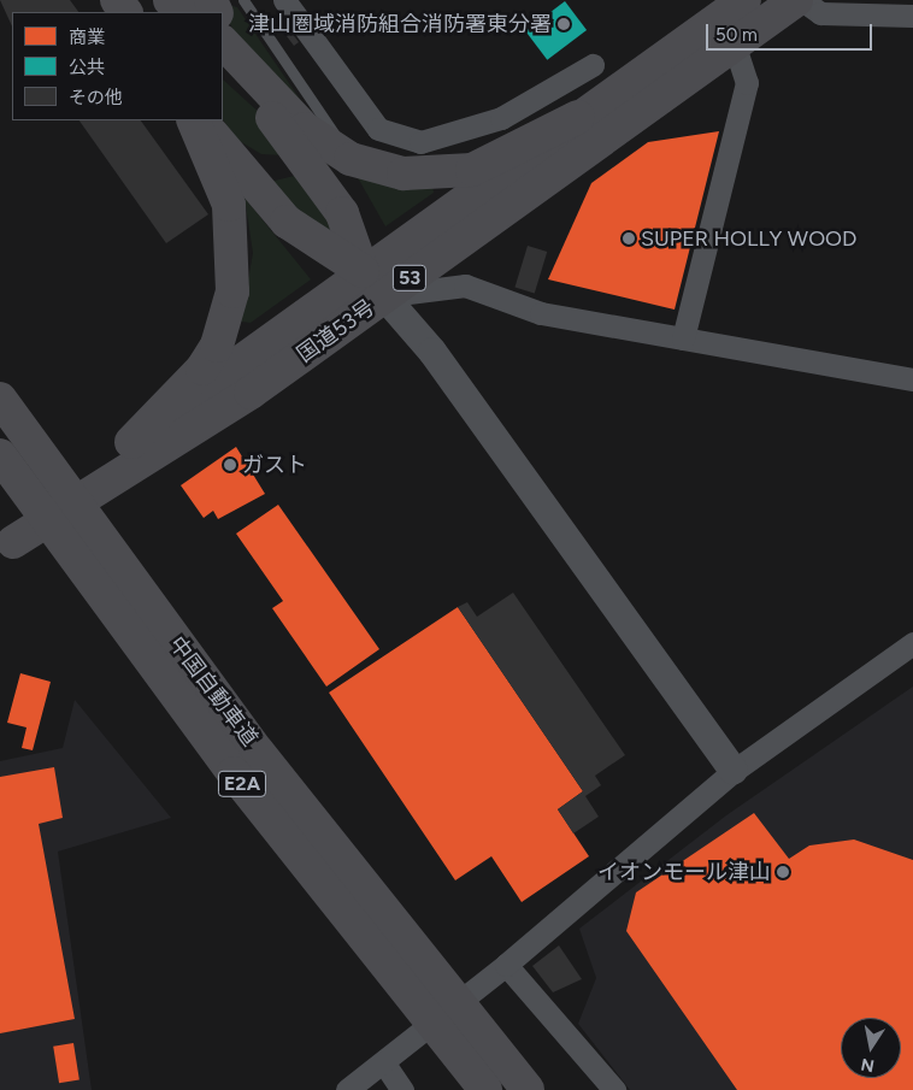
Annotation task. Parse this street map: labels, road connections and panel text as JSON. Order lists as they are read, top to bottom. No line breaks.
{"streets":{"highway":["53","国道53号","中国自動車道","E2A"]},"places":["津山圏域消防組合消防署東分署","SUPER HOLLY WOOD","ガスト","イオンモール津山"],"legend":["商業","公共","その他"],"scale_bar":"50 m","north":"bottom"}
